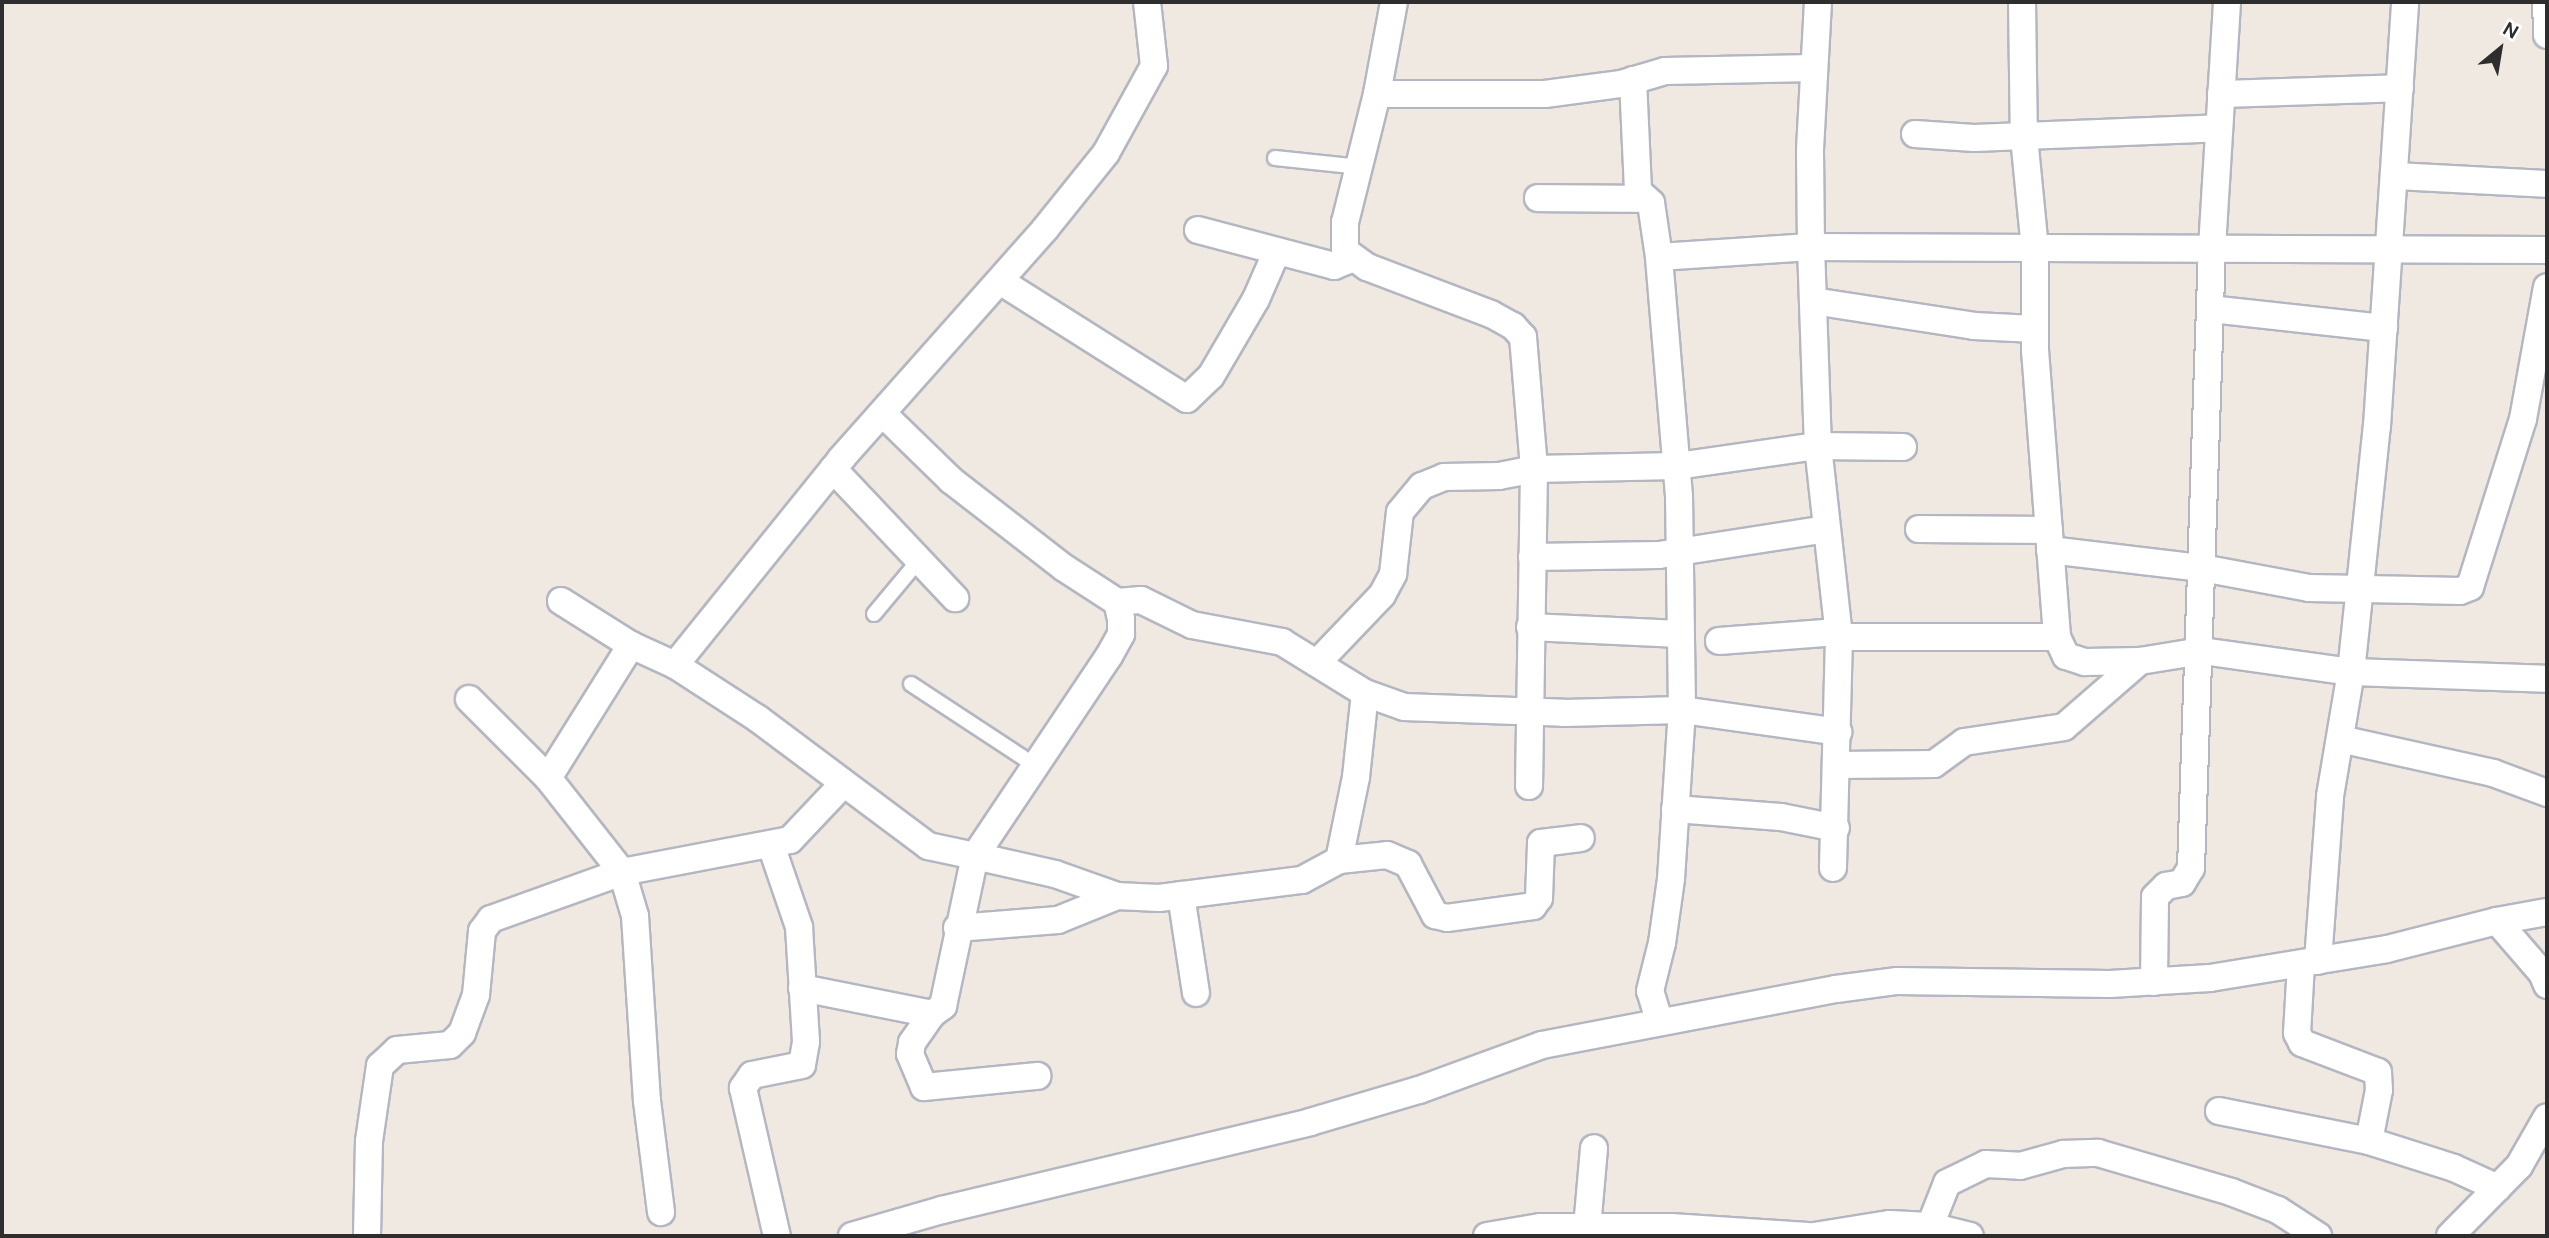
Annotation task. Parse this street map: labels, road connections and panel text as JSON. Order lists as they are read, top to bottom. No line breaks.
{"north":"top right"}
